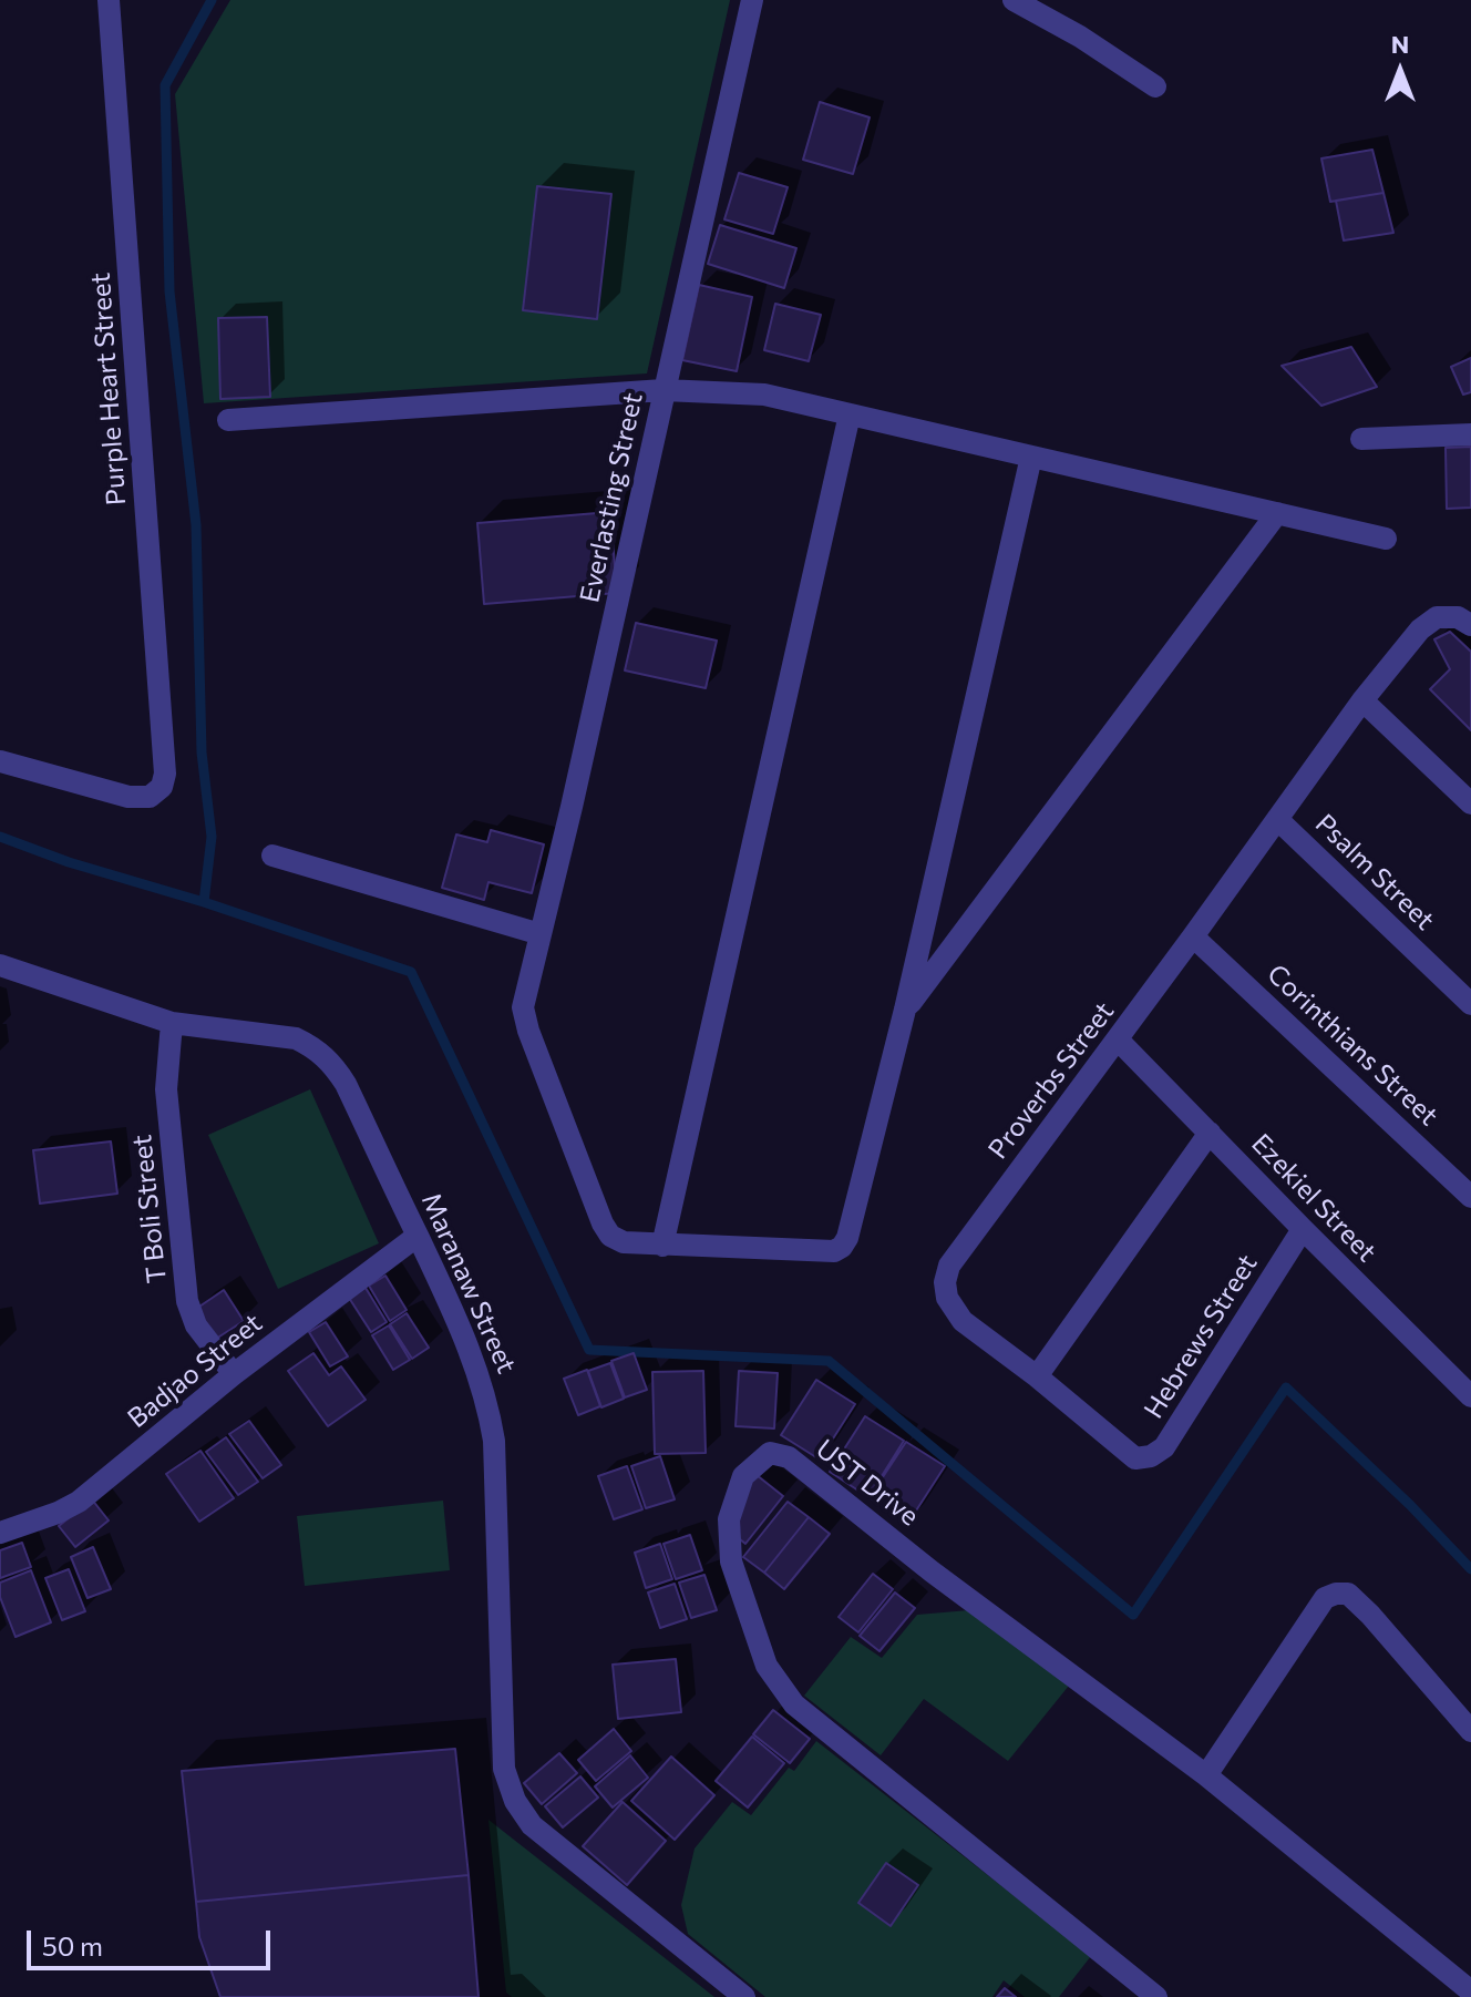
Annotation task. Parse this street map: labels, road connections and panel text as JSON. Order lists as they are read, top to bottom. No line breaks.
{"streets":{"street":["Purple Heart Street","Everlasting Street","Psalm Street","Corinthians Street","Proverbs Street","Ezekiel Street","T Boli Street","Maranaw Street","Hebrews Street","Badjao Street","UST Drive"]},"crossings":[["Psalm Street","Proverbs Street"],["Corinthians Street","Proverbs Street"],["Proverbs Street","Ezekiel Street"],["Proverbs Street","Hebrews Street"],["Ezekiel Street","Hebrews Street"],["T Boli Street","Maranaw Street"],["T Boli Street","Badjao Street"],["Maranaw Street","Badjao Street"]],"scale_bar":"50 m","north":"top"}
